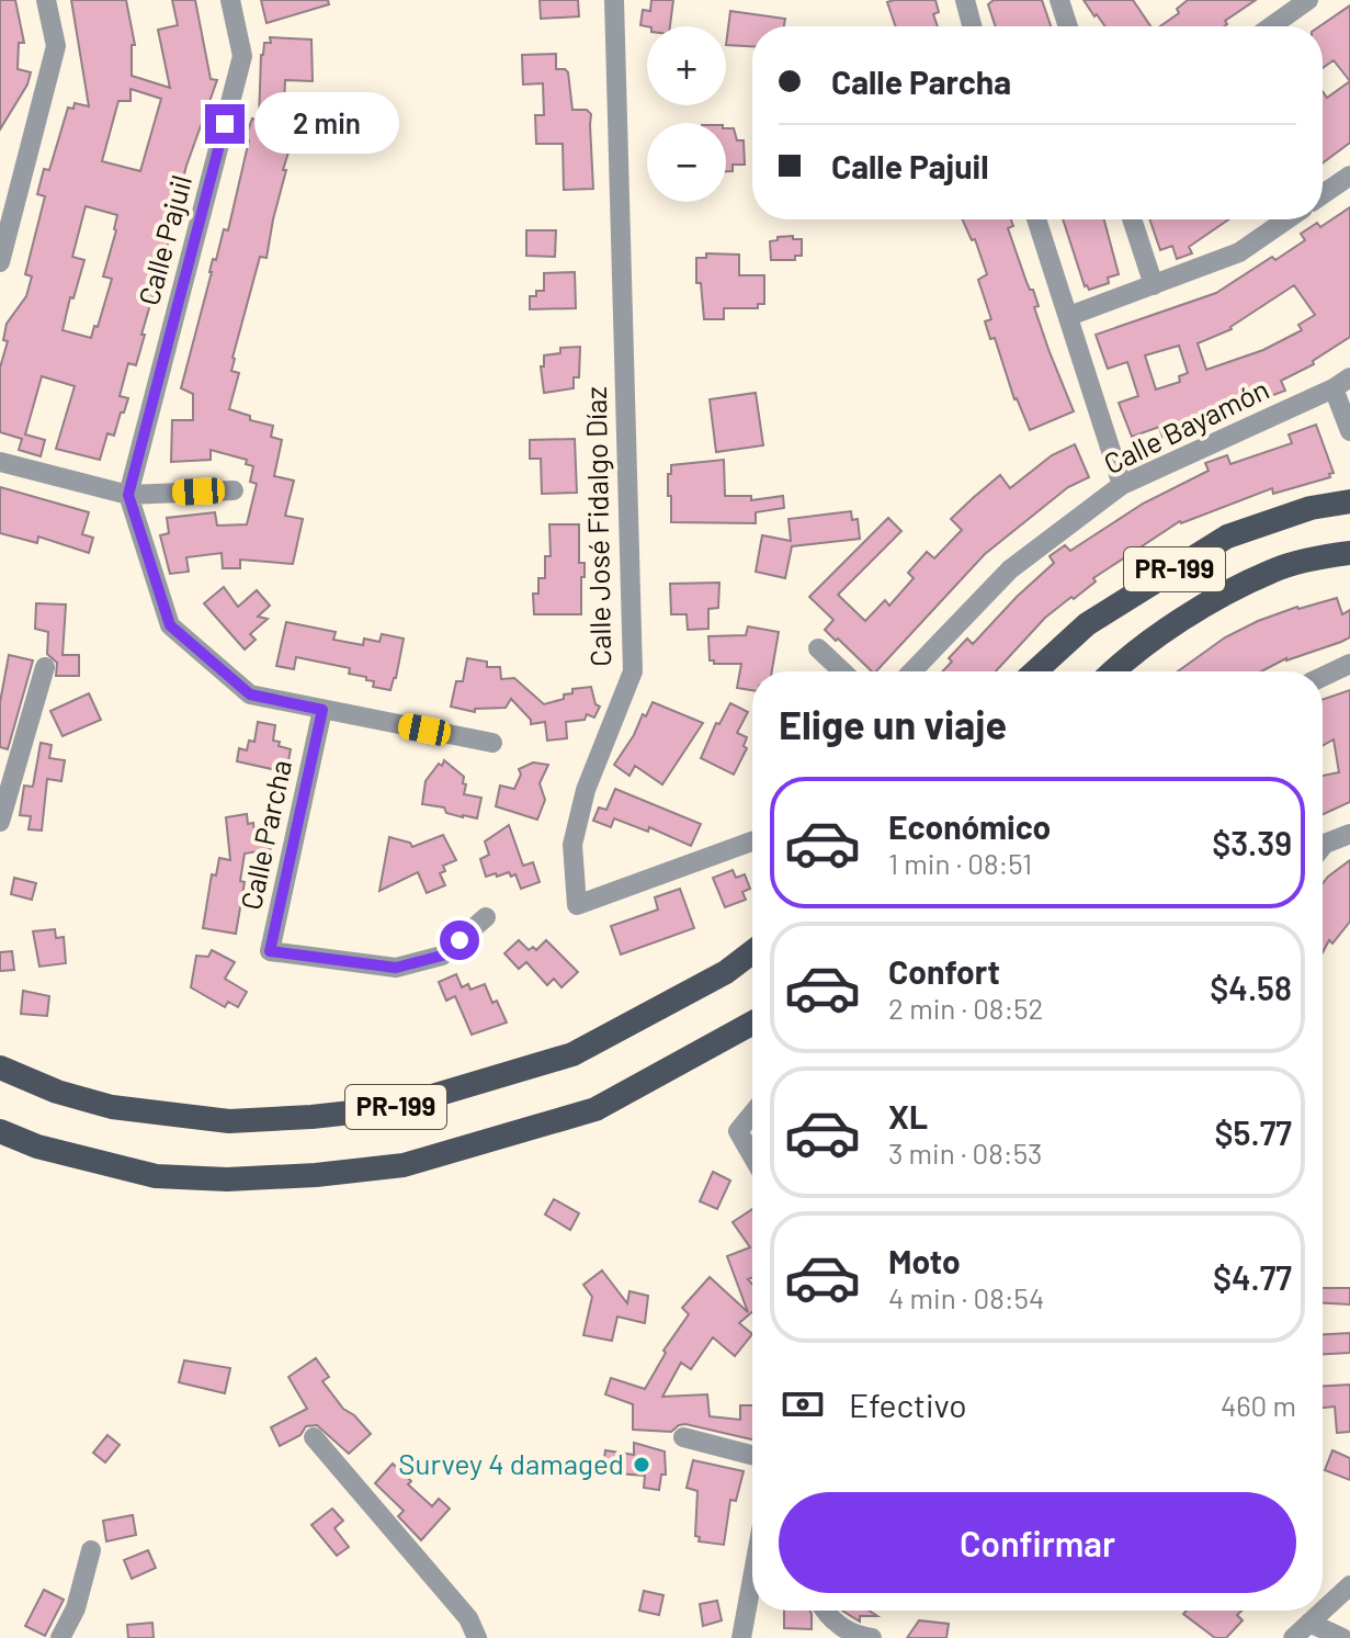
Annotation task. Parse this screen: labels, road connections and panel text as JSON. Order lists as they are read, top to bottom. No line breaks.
{"streets":{"main road":["PR-199"],"street":["Calle Pajuil","Calle Bayamón","Calle José Fidalgo Díaz","Calle Parcha"]},"places":["Survey 4 damaged"],"page":{"map_buttons":["+","−"],"banner":["Calle Parcha","Calle Pajuil"],"bubble":"2 min","heading":"Elige un viaje","list":[{"name":"Económico","note":"1 min · 08:51","value":"$3.39"},{"name":"Confort","note":"2 min · 08:52","value":"$4.58"},{"name":"XL","note":"3 min · 08:53","value":"$5.77"},{"name":"Moto","note":"4 min · 08:54","value":"$4.77"}],"pay":["Efectivo","460 m"],"buttons":"Confirmar"}}
